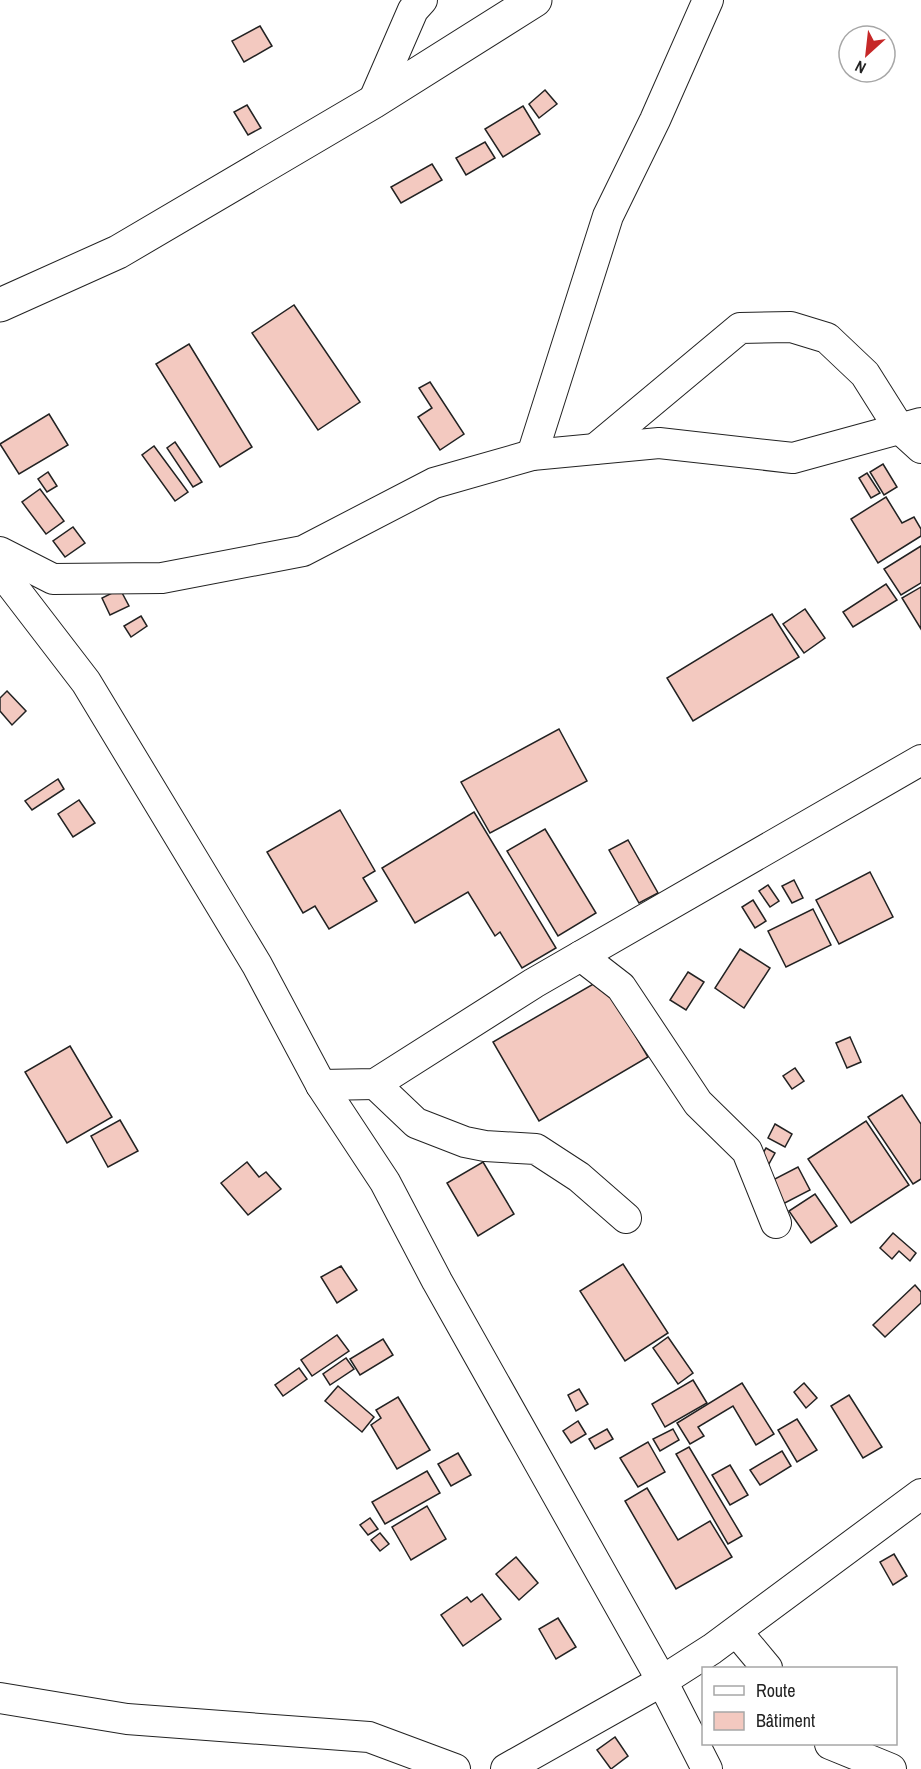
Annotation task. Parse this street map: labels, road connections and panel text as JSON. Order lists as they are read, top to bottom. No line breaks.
{"legend":["Route","Bâtiment"],"north":"bottom left"}
